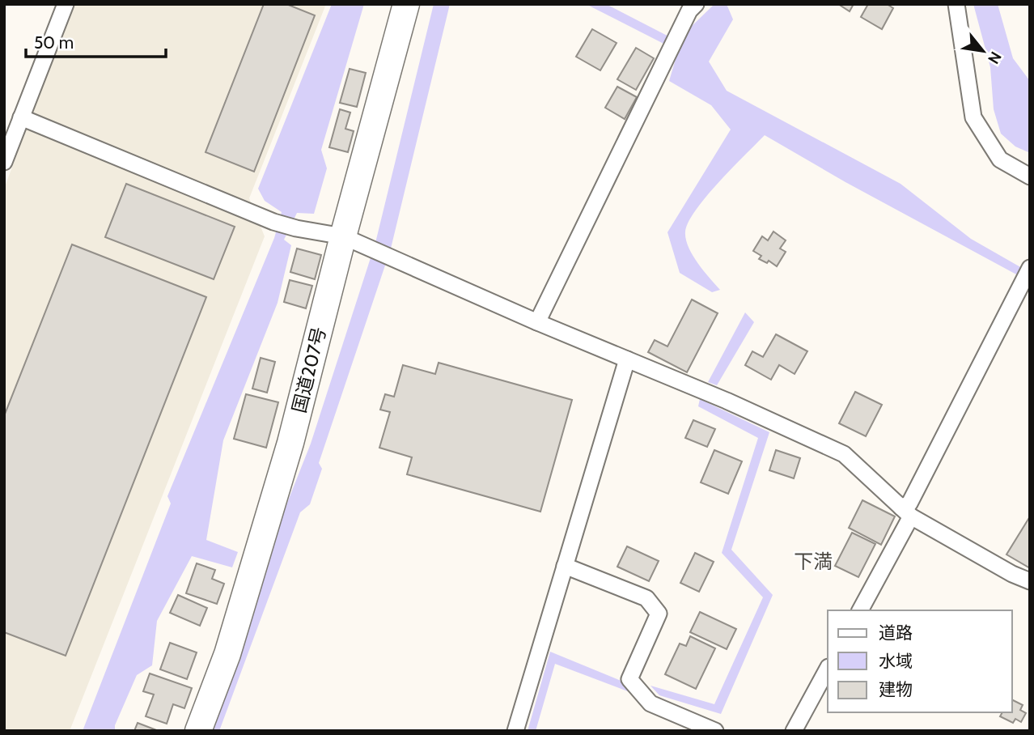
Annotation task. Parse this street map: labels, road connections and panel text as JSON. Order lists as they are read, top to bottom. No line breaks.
{"streets":{"highway":["国道207号"]},"districts":["下満"],"legend":["道路","水域","建物"],"scale_bar":"50 m","north":"bottom right"}
